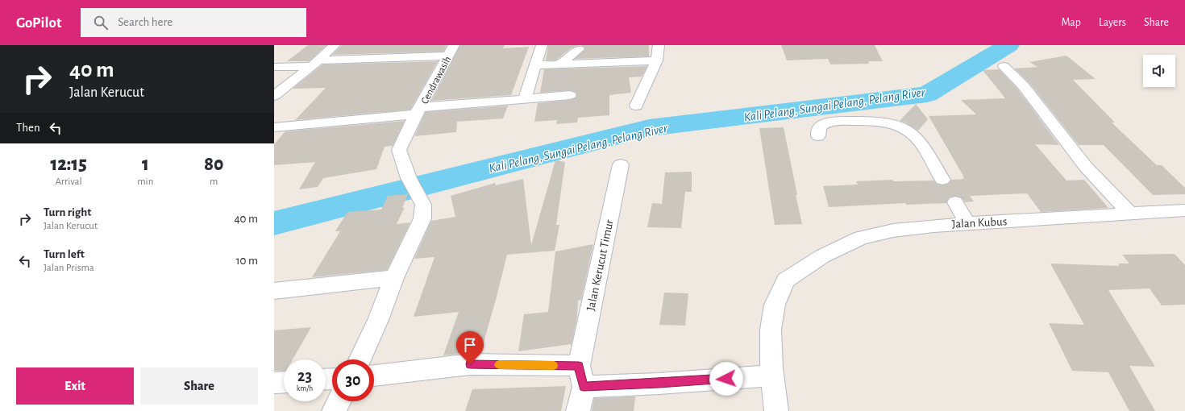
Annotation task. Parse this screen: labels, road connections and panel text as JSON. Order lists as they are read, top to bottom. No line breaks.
{"streets":{"street":["Cendrawasih","Jalan Kubus","Jalan Kerucut Timur"]},"water":["Kali Pelang, Sungai Pelang, Pelang River"],"page":{"header":"GoPilot","search":"Search here","nav":["Map","Layers","Share"],"turn":["40 m","Jalan Kerucut"],"then":"Then","eta":["12:15","Arrival","1","min","80","m"],"list":[{"name":"Turn right","note":"Jalan Kerucut","value":"40 m"},{"name":"Turn left","note":"Jalan Prisma","value":"10 m"}],"speed":"23 km/h","limit":"30","buttons":["Exit","Share"]}}
